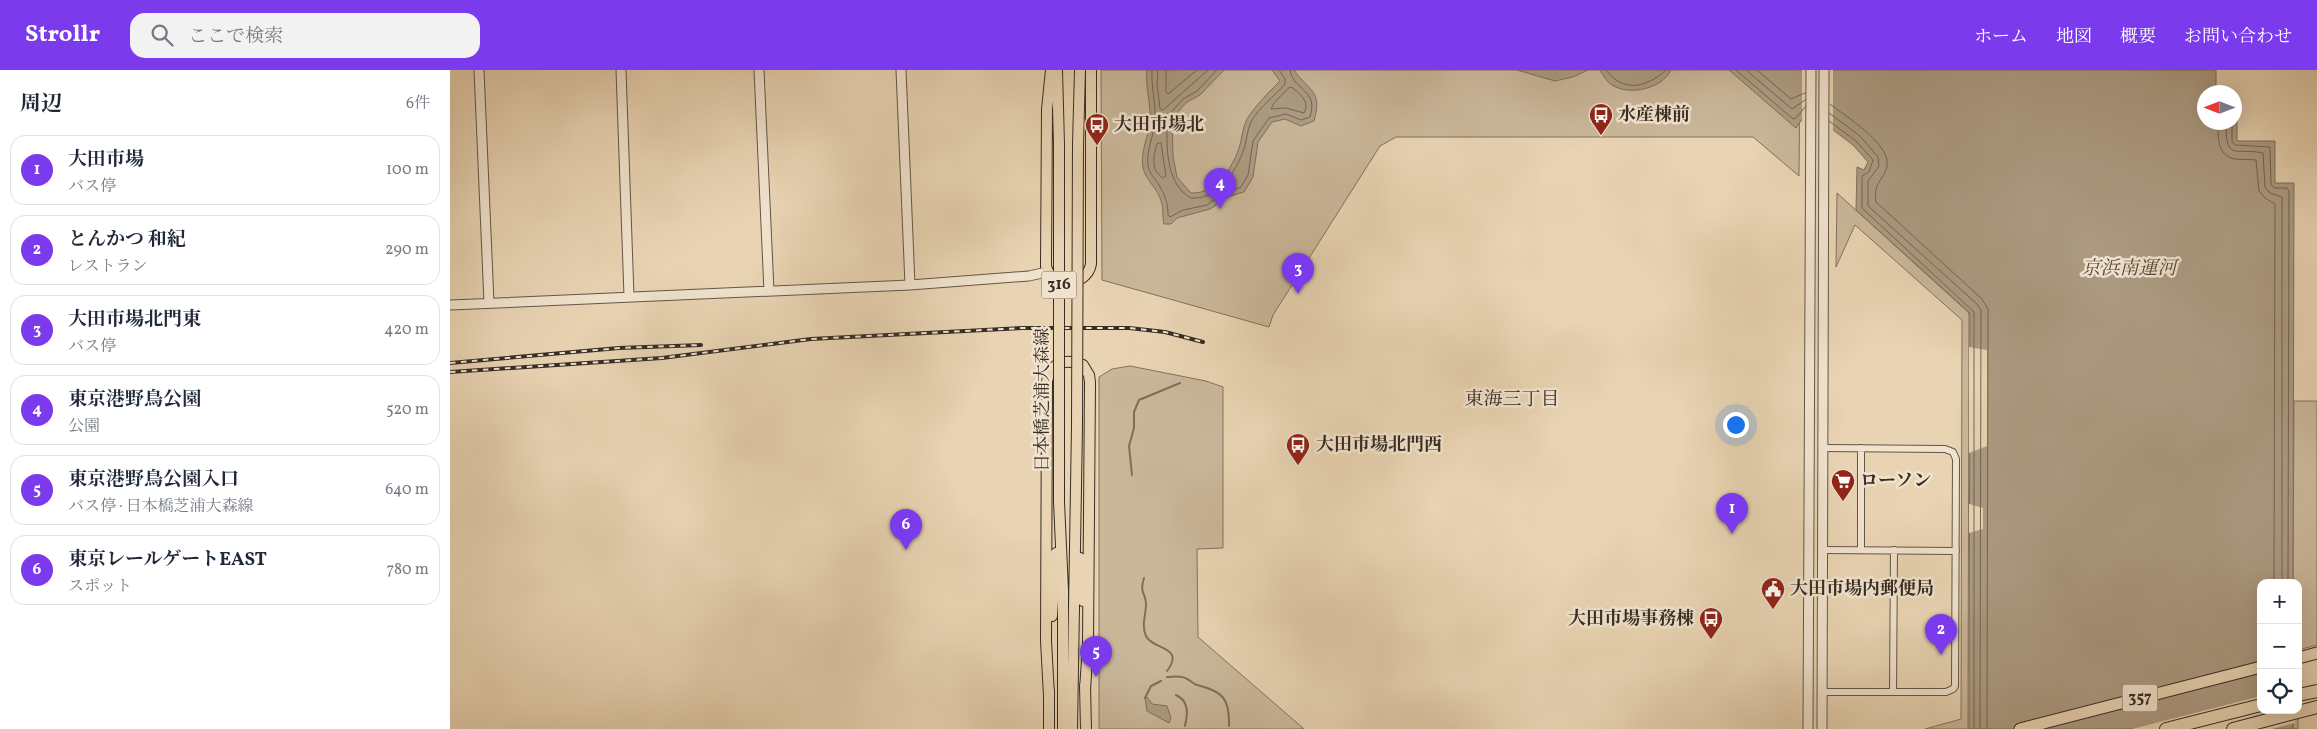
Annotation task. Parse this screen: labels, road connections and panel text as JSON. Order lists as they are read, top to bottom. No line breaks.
{"streets":{"highway":["357"],"main road":["316","日本橋芝浦大森線"]},"crossings":[["316","日本橋芝浦大森線"]],"districts":["東海三丁目"],"water":["京浜南運河"],"places":{"bus stop":["水産棟前","大田市場北","大田市場北門西","大田市場事務棟"],"supermarket":["ローソン"],"public building":["大田市場内郵便局"]},"north":"left","page":{"header":"Strollr","search":"ここで検索","nav":["ホーム","地図","概要","お問い合わせ"],"heading":["周辺","6件"],"list":[{"mark":"1","name":"大田市場","note":"バス停","value":"100 m"},{"mark":"2","name":"とんかつ 和紀","note":"レストラン","value":"290 m"},{"mark":"3","name":"大田市場北門東","note":"バス停","value":"420 m"},{"mark":"4","name":"東京港野鳥公園","note":"公園","value":"520 m"},{"mark":"5","name":"東京港野鳥公園入口","note":"バス停 · 日本橋芝浦大森線","value":"640 m"},{"mark":"6","name":"東京レールゲートEAST","note":"スポット","value":"780 m"}],"pins":["4","3","1","6","2","5"],"map_buttons":["+","−"]}}
